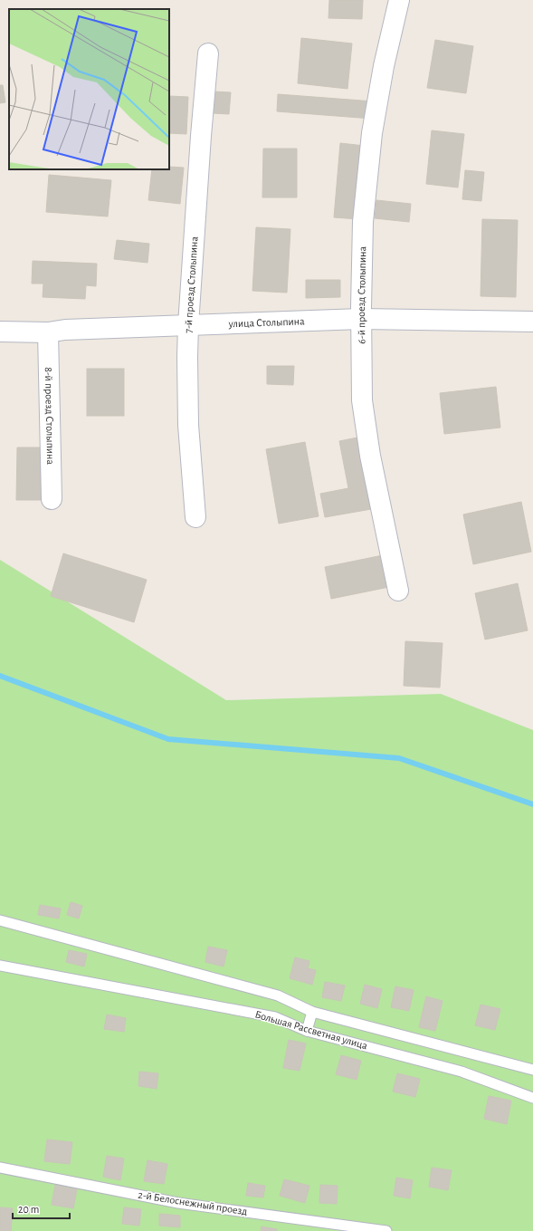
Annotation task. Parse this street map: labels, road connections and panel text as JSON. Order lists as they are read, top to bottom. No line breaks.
{"streets":{"street":["7-й проезд Столыпина","6-й проезд Столыпина","улица Столыпина","8-й проезд Столыпина"],"lane":["Большая Рассветная улица","2-й Белоснежный проезд"]},"crossings":[["7-й проезд Столыпина","улица Столыпина"],["6-й проезд Столыпина","улица Столыпина"],["улица Столыпина","8-й проезд Столыпина"]],"scale_bar":"20 m"}
